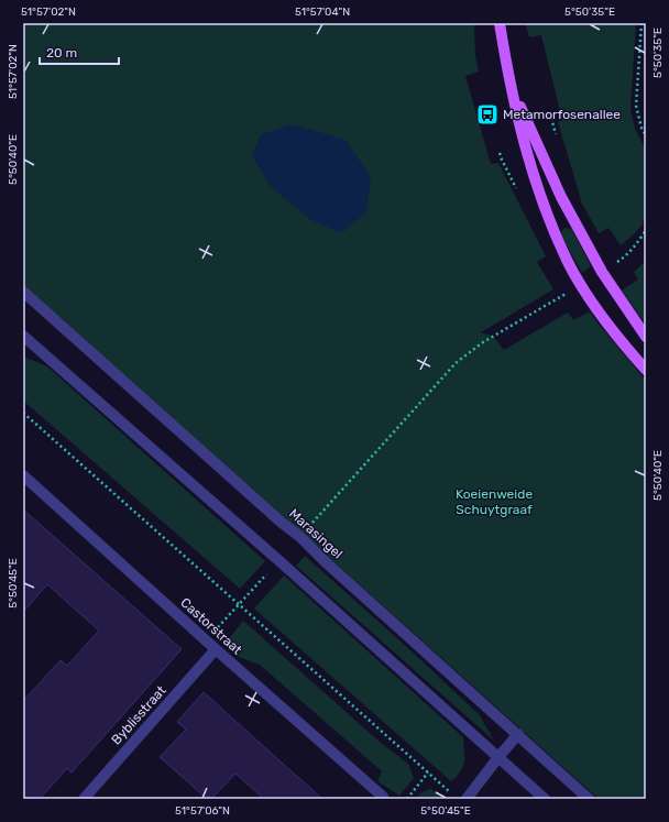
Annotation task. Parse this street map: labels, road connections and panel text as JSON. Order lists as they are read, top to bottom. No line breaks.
{"streets":{"street":["Marasingel","Castorstraat","Byblisstraat"]},"crossings":[["Castorstraat","Byblisstraat"]],"parks":["Koeienweide Schuytgraaf"],"places":{"bus stop":["Metamorfosenallee"]},"scale_bar":"20 m","coordinates":["51°57'02\"N","51°57'04\"N","5°50'35\"E","5°50'40\"E","5°50'45\"E","51°57'06\"N"]}
